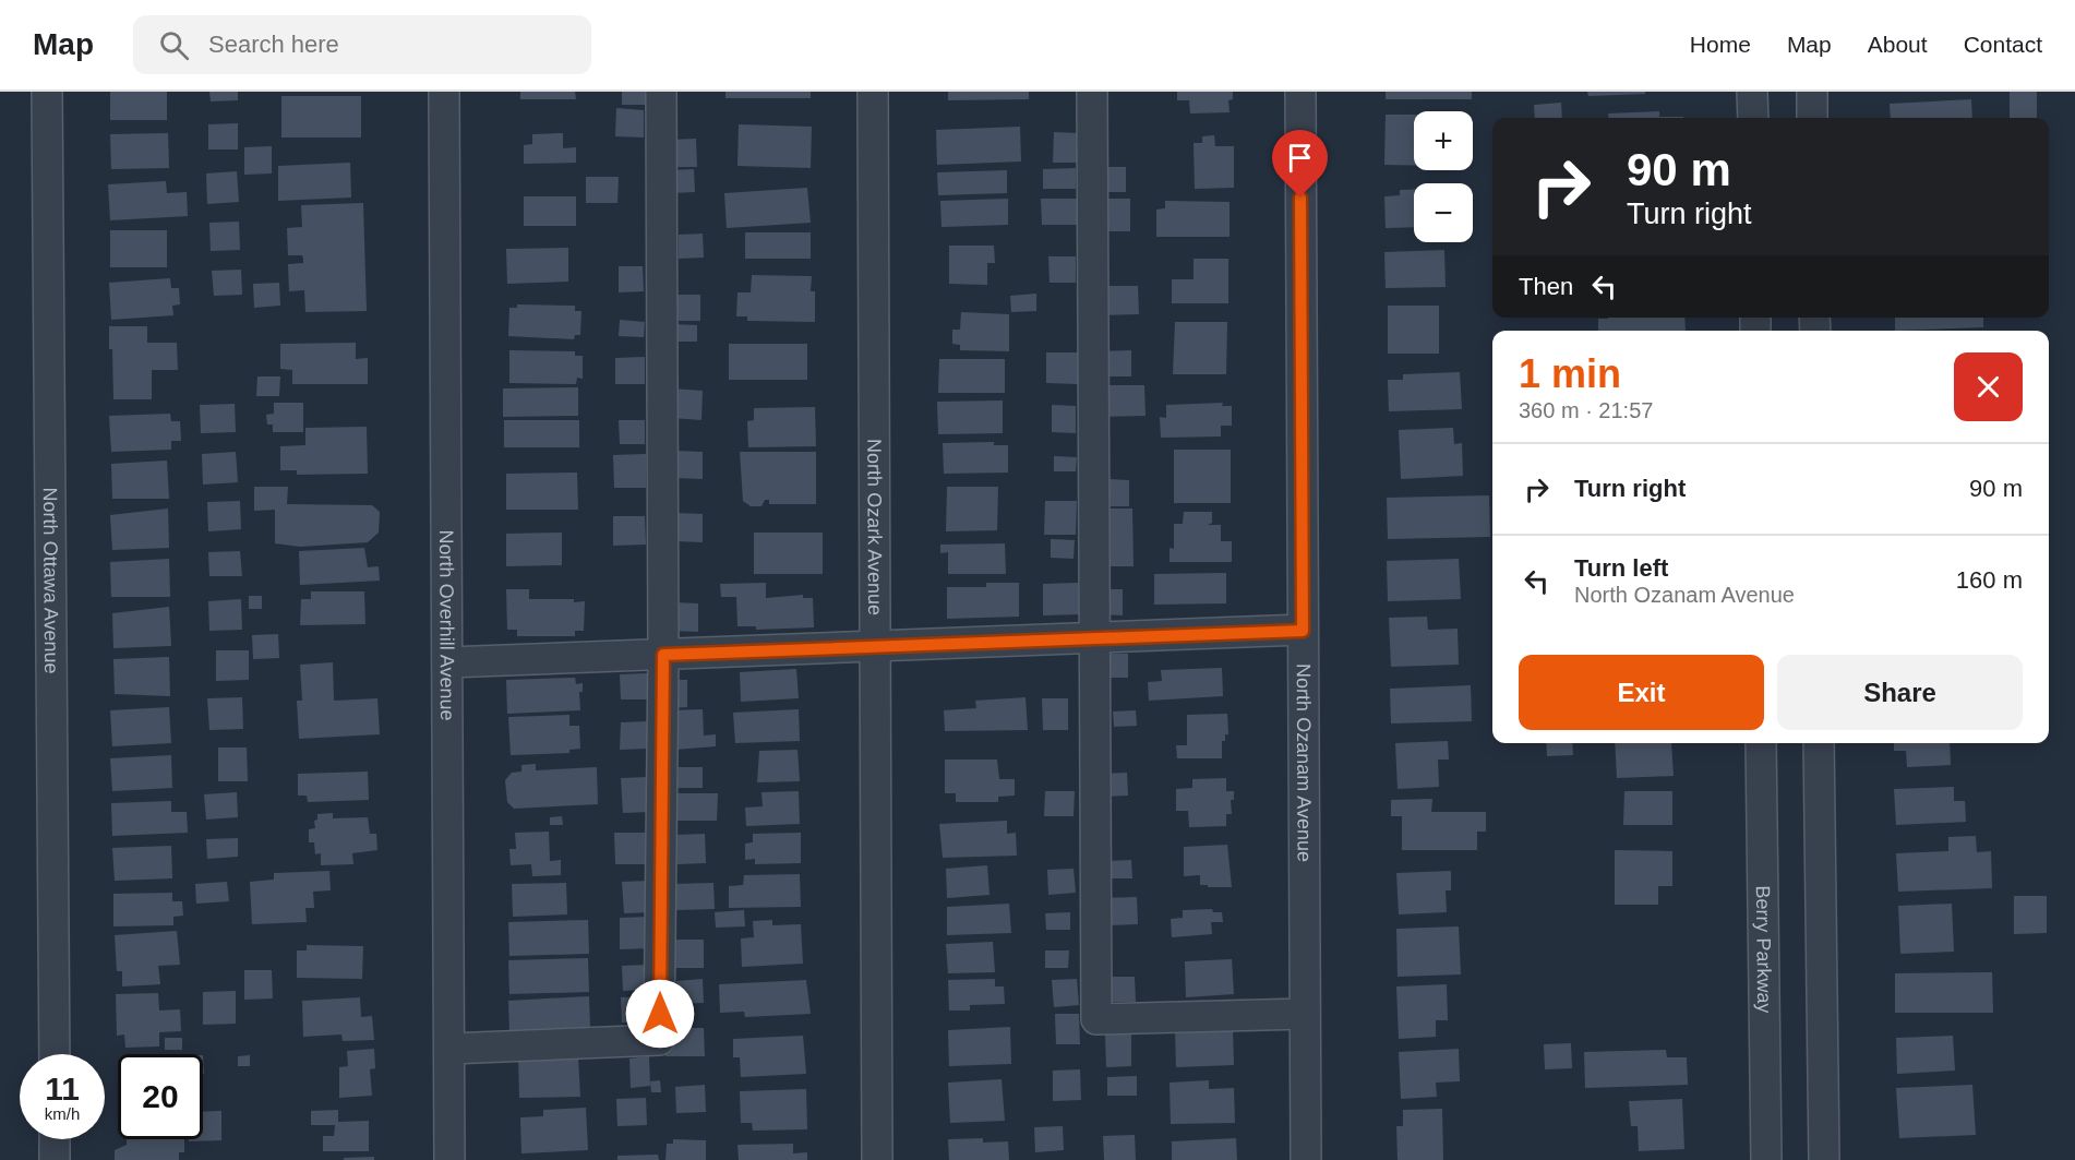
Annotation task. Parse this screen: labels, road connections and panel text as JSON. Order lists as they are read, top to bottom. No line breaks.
{"streets":{"street":["North Ozark Avenue","North Ottawa Avenue","North Overhill Avenue","North Ozanam Avenue","Berry Parkway"]},"page":{"header":"Map","search":"Search here","nav":["Home","Map","About","Contact"],"map_buttons":["+","−"],"turn":["90 m","Turn right"],"then":"Then","heading":["1 min","360 m · 21:57"],"list":[{"name":"Turn right","value":"90 m"},{"name":"Turn left","note":"North Ozanam Avenue","value":"160 m"}],"buttons":["Exit","Share"],"speed":"11 km/h","limit":"20"}}
